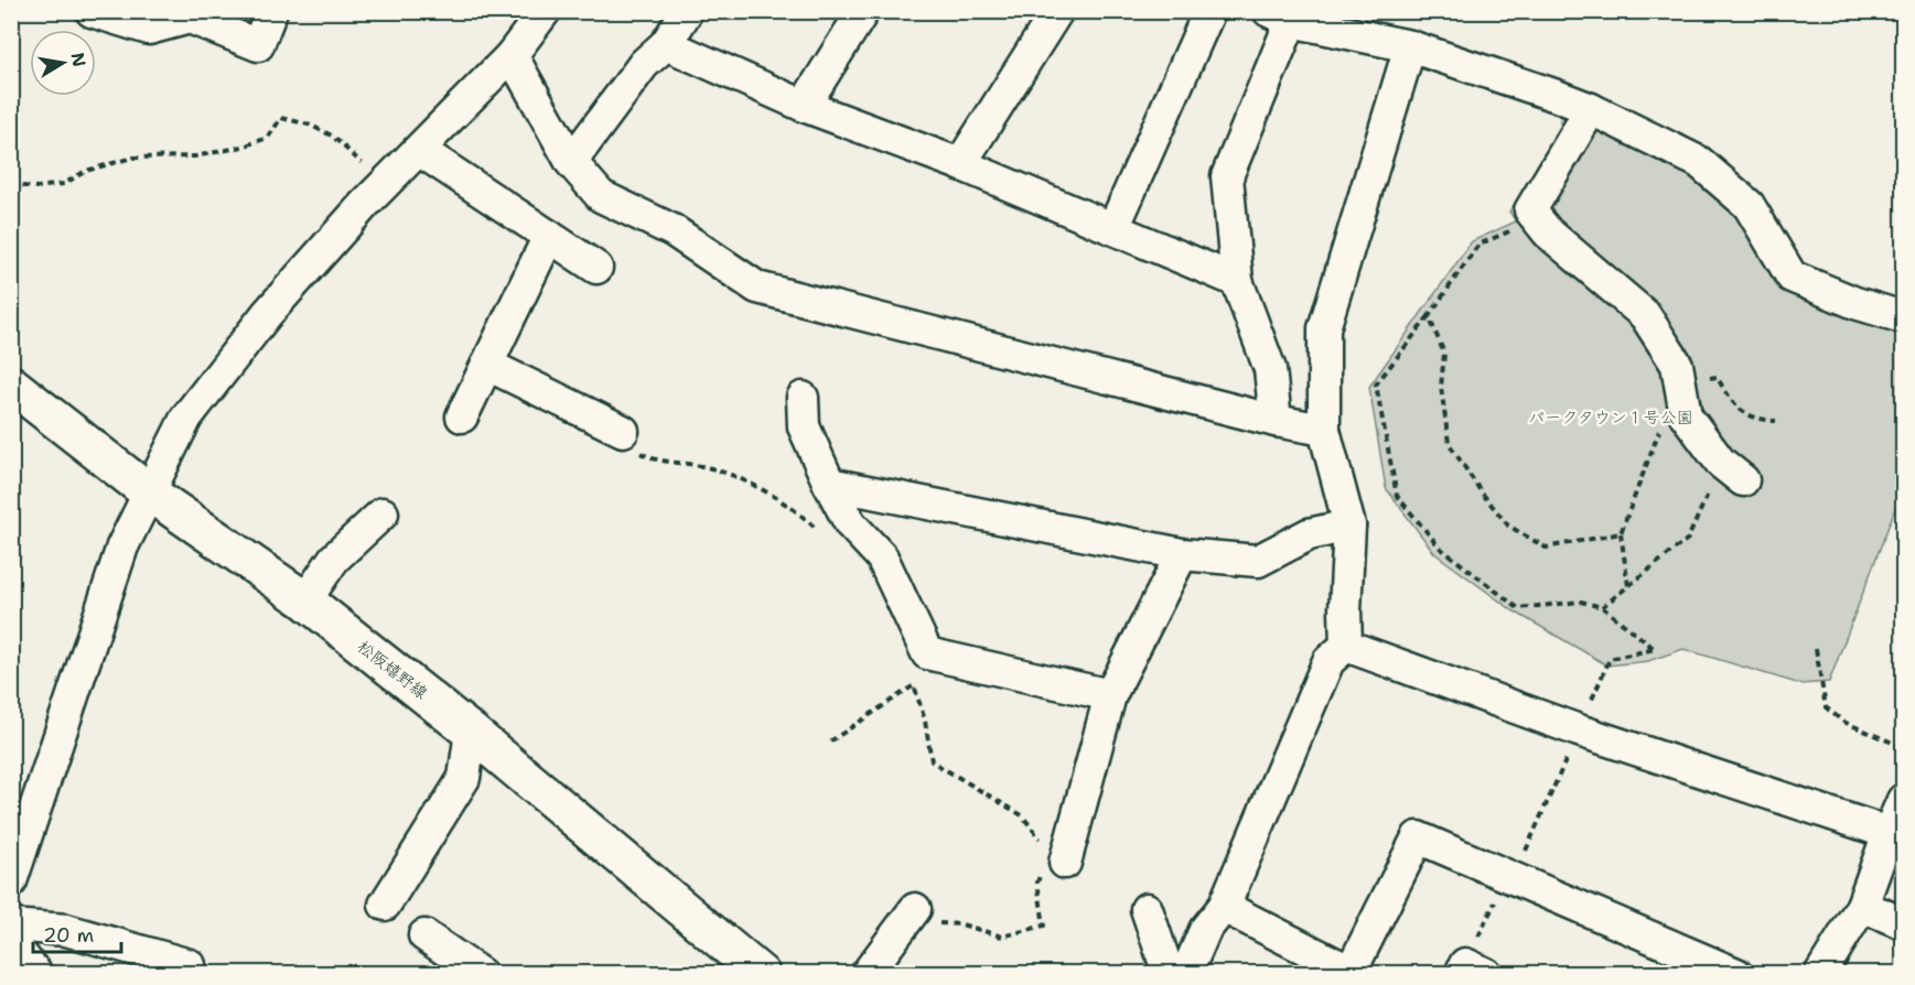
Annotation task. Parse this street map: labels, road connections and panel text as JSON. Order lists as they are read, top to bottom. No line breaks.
{"streets":{"main road":["松阪嬉野線"]},"parks":["パークタウン１号公園"],"scale_bar":"20 m","north":"right"}
